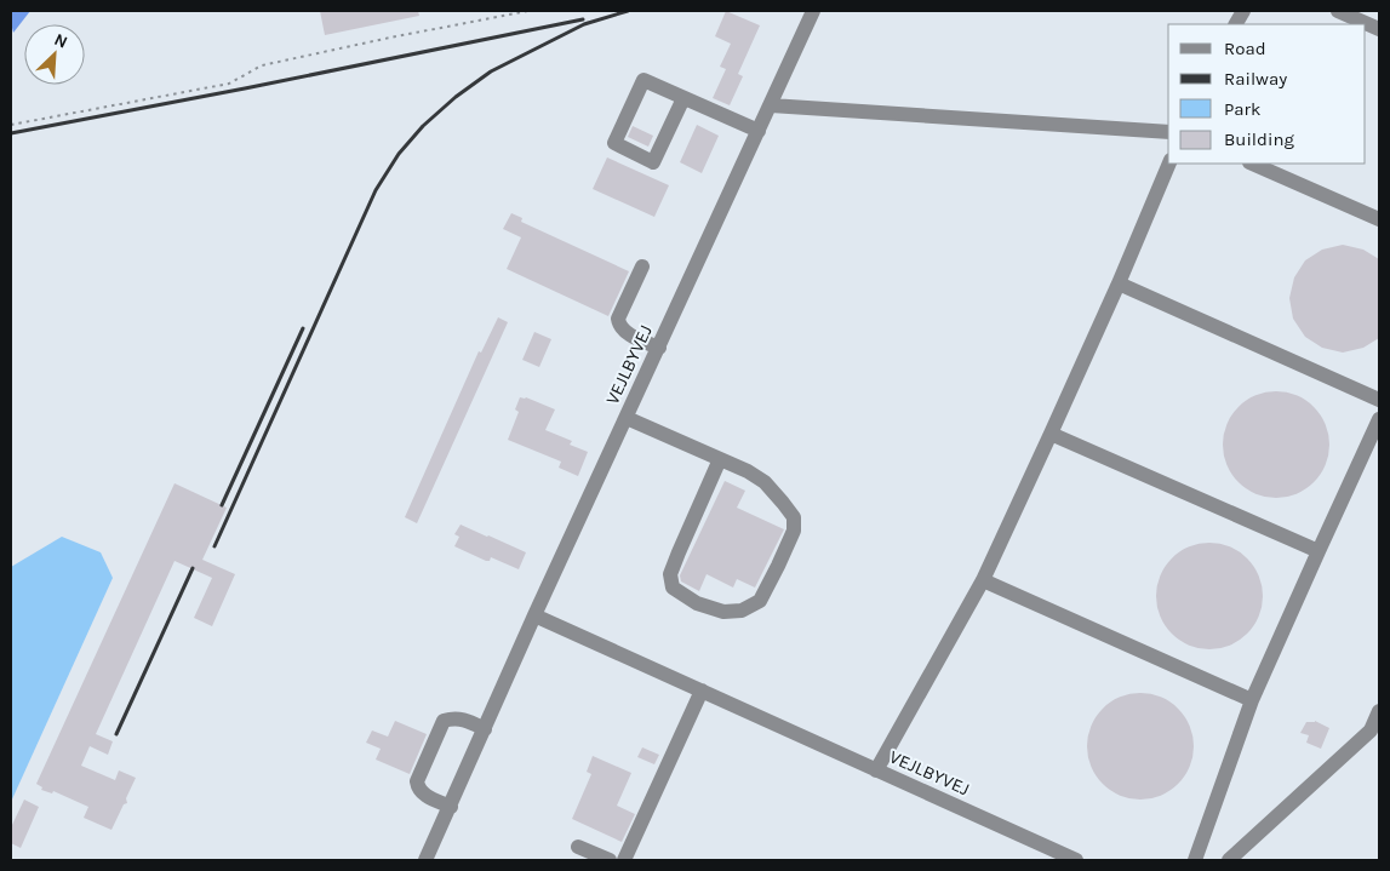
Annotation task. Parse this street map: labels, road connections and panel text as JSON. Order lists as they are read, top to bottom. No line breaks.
{"streets":{"street":["VEJLBYVEJ"]},"legend":["Road","Railway","Park","Building"],"north":"top right"}
